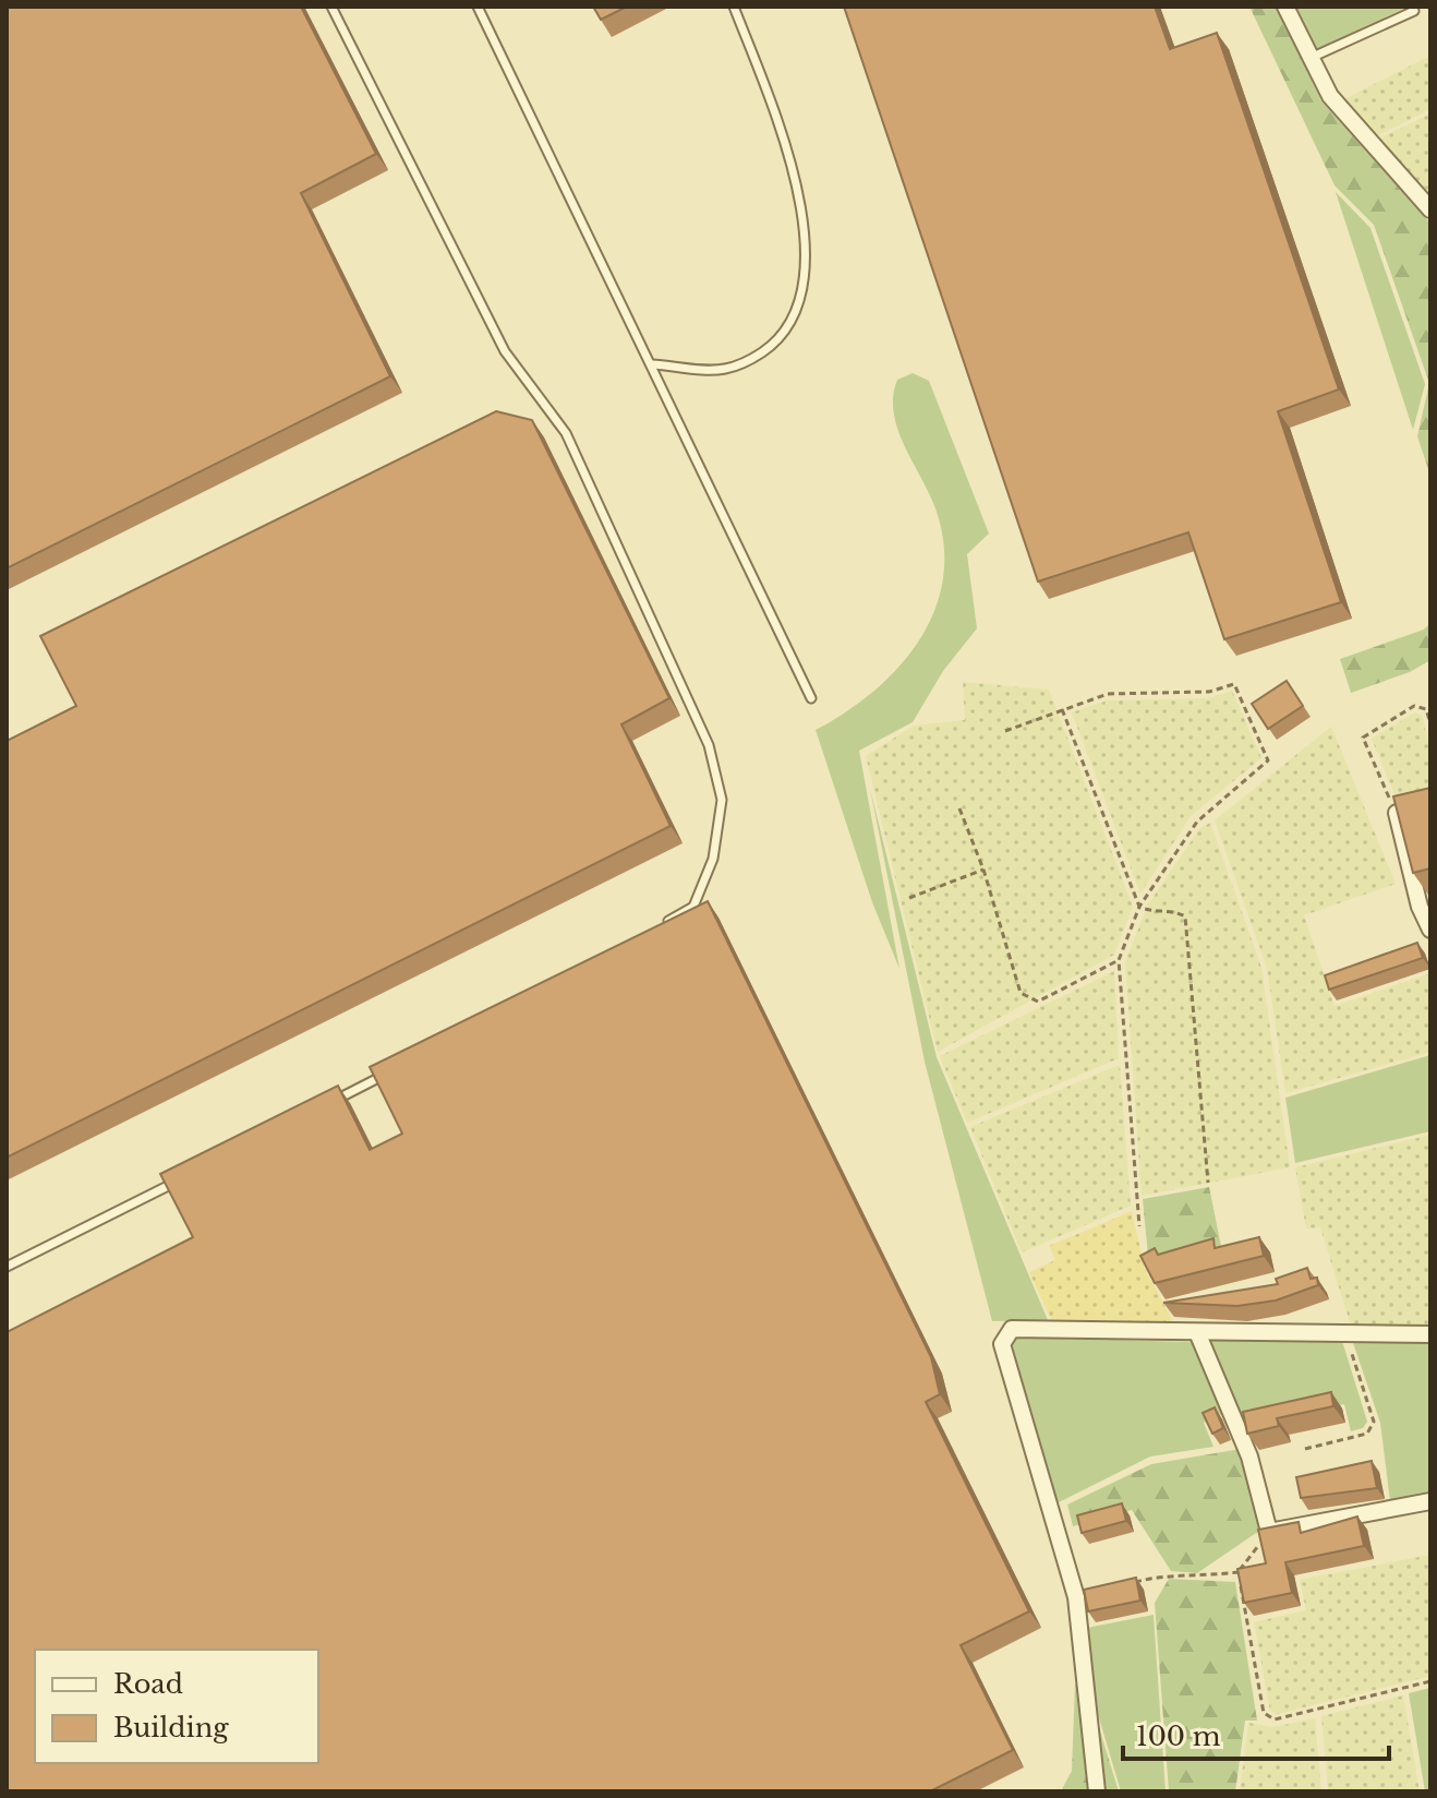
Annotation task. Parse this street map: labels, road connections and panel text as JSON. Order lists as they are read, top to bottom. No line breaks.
{"legend":["Road","Building"],"scale_bar":"100 m"}
